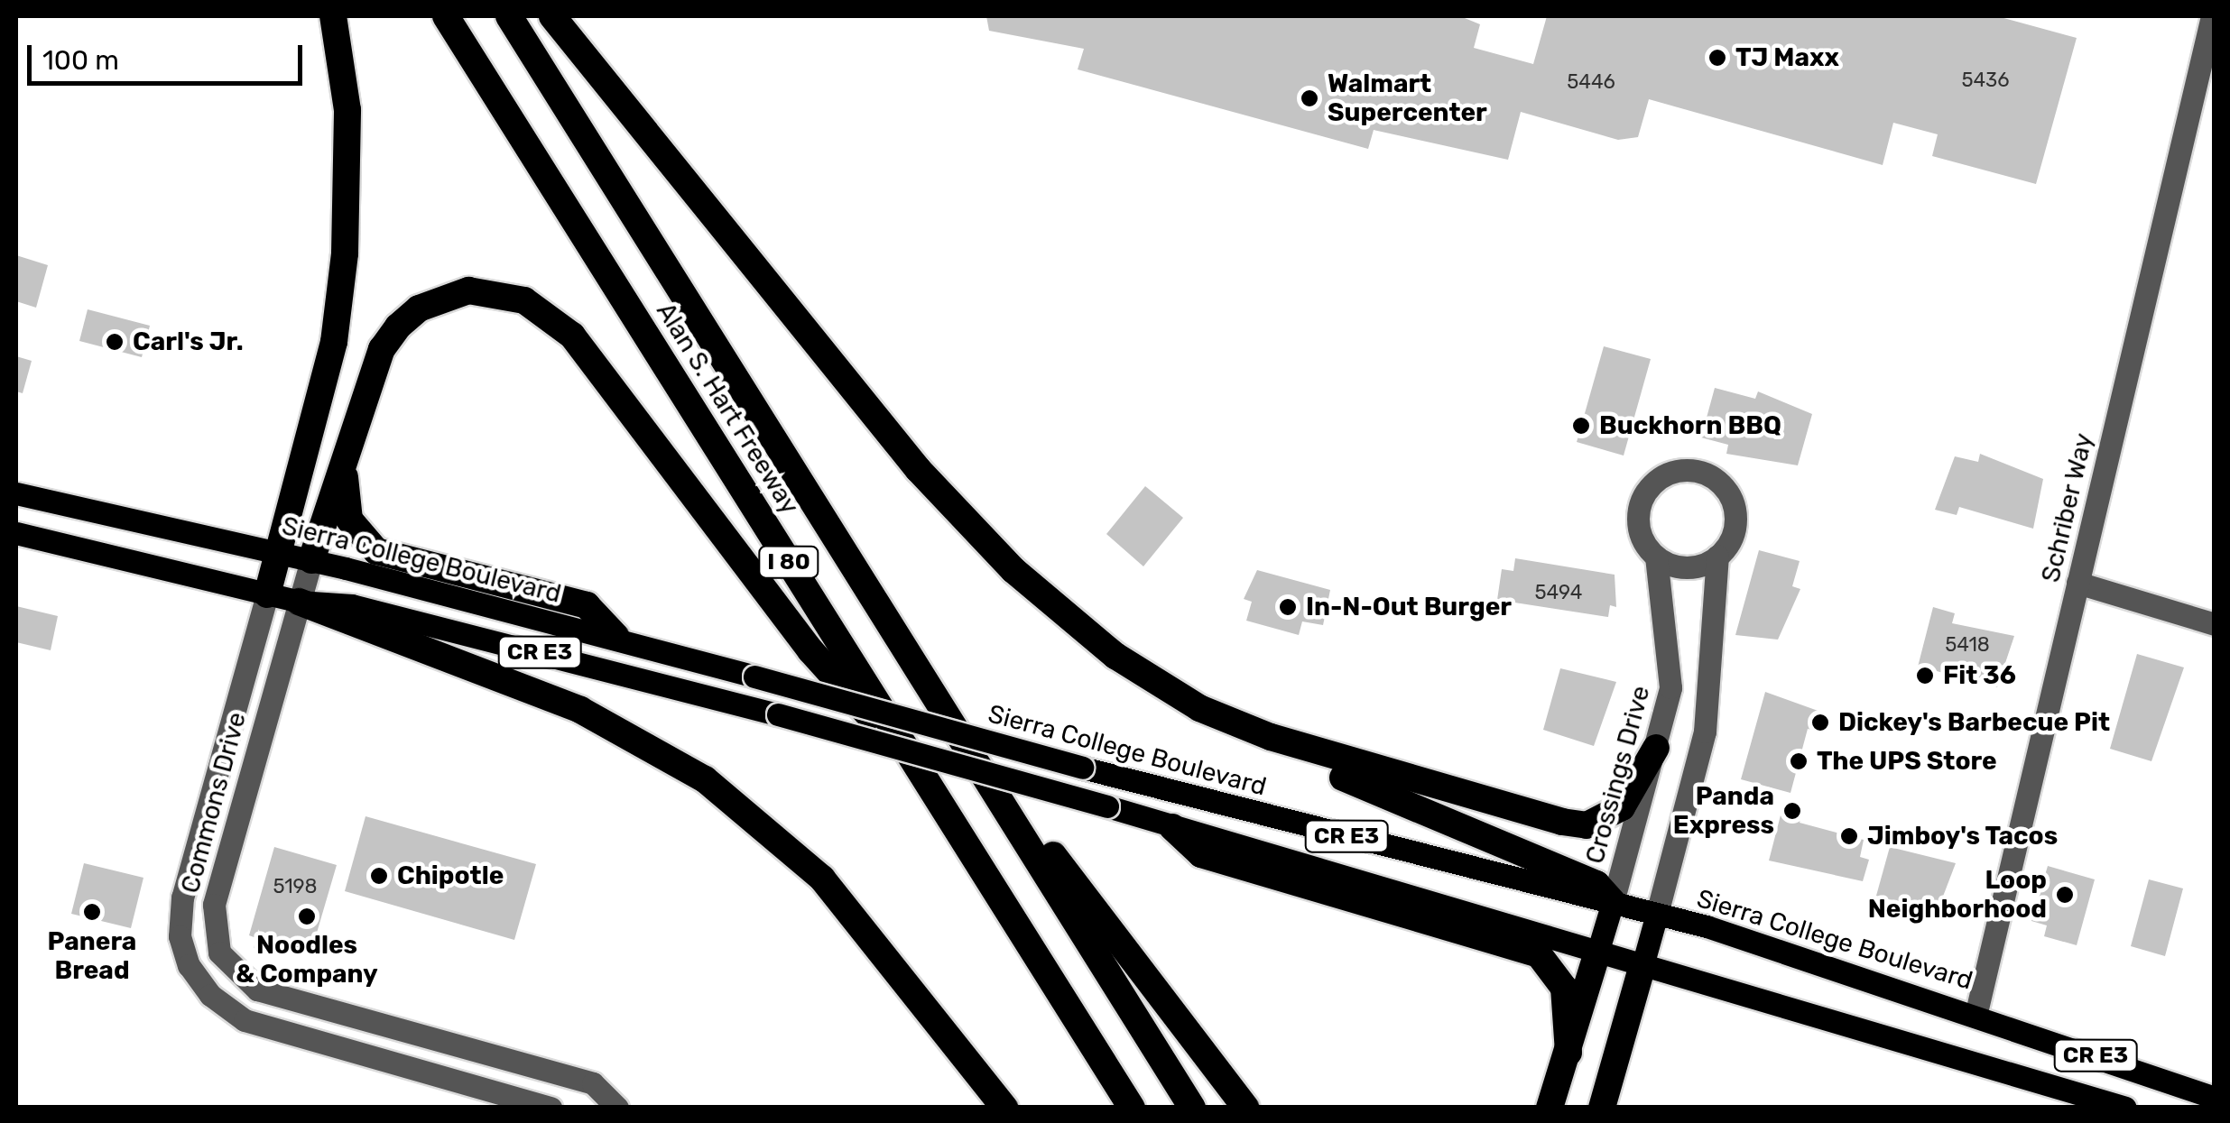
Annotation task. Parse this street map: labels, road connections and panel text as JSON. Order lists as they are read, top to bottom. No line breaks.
{"streets":{"highway":["Alan S. Hart Freeway","I 80"],"main road":["Sierra College Boulevard","CR E3","Crossings Drive"],"street":["Schriber Way","Commons Drive"]},"crossings":[["Schriber Way","Sierra College Boulevard"],["Sierra College Boulevard","Crossings Drive"],["Sierra College Boulevard","Commons Drive"],["CR E3","Crossings Drive"],["CR E3","Commons Drive"]],"places":["TJ Maxx","Walmart Supercenter","Carl's Jr.","Buckhorn BBQ","In-N-Out Burger","Fit 36","Dickey's Barbecue Pit","The UPS Store","Panda Express","Jimboy's Tacos","Chipotle","Loop Neighborhood","Panera Bread","Noodles & Company"],"house_numbers":["5436","5446","5494","5418","5198"],"scale_bar":"100 m"}
